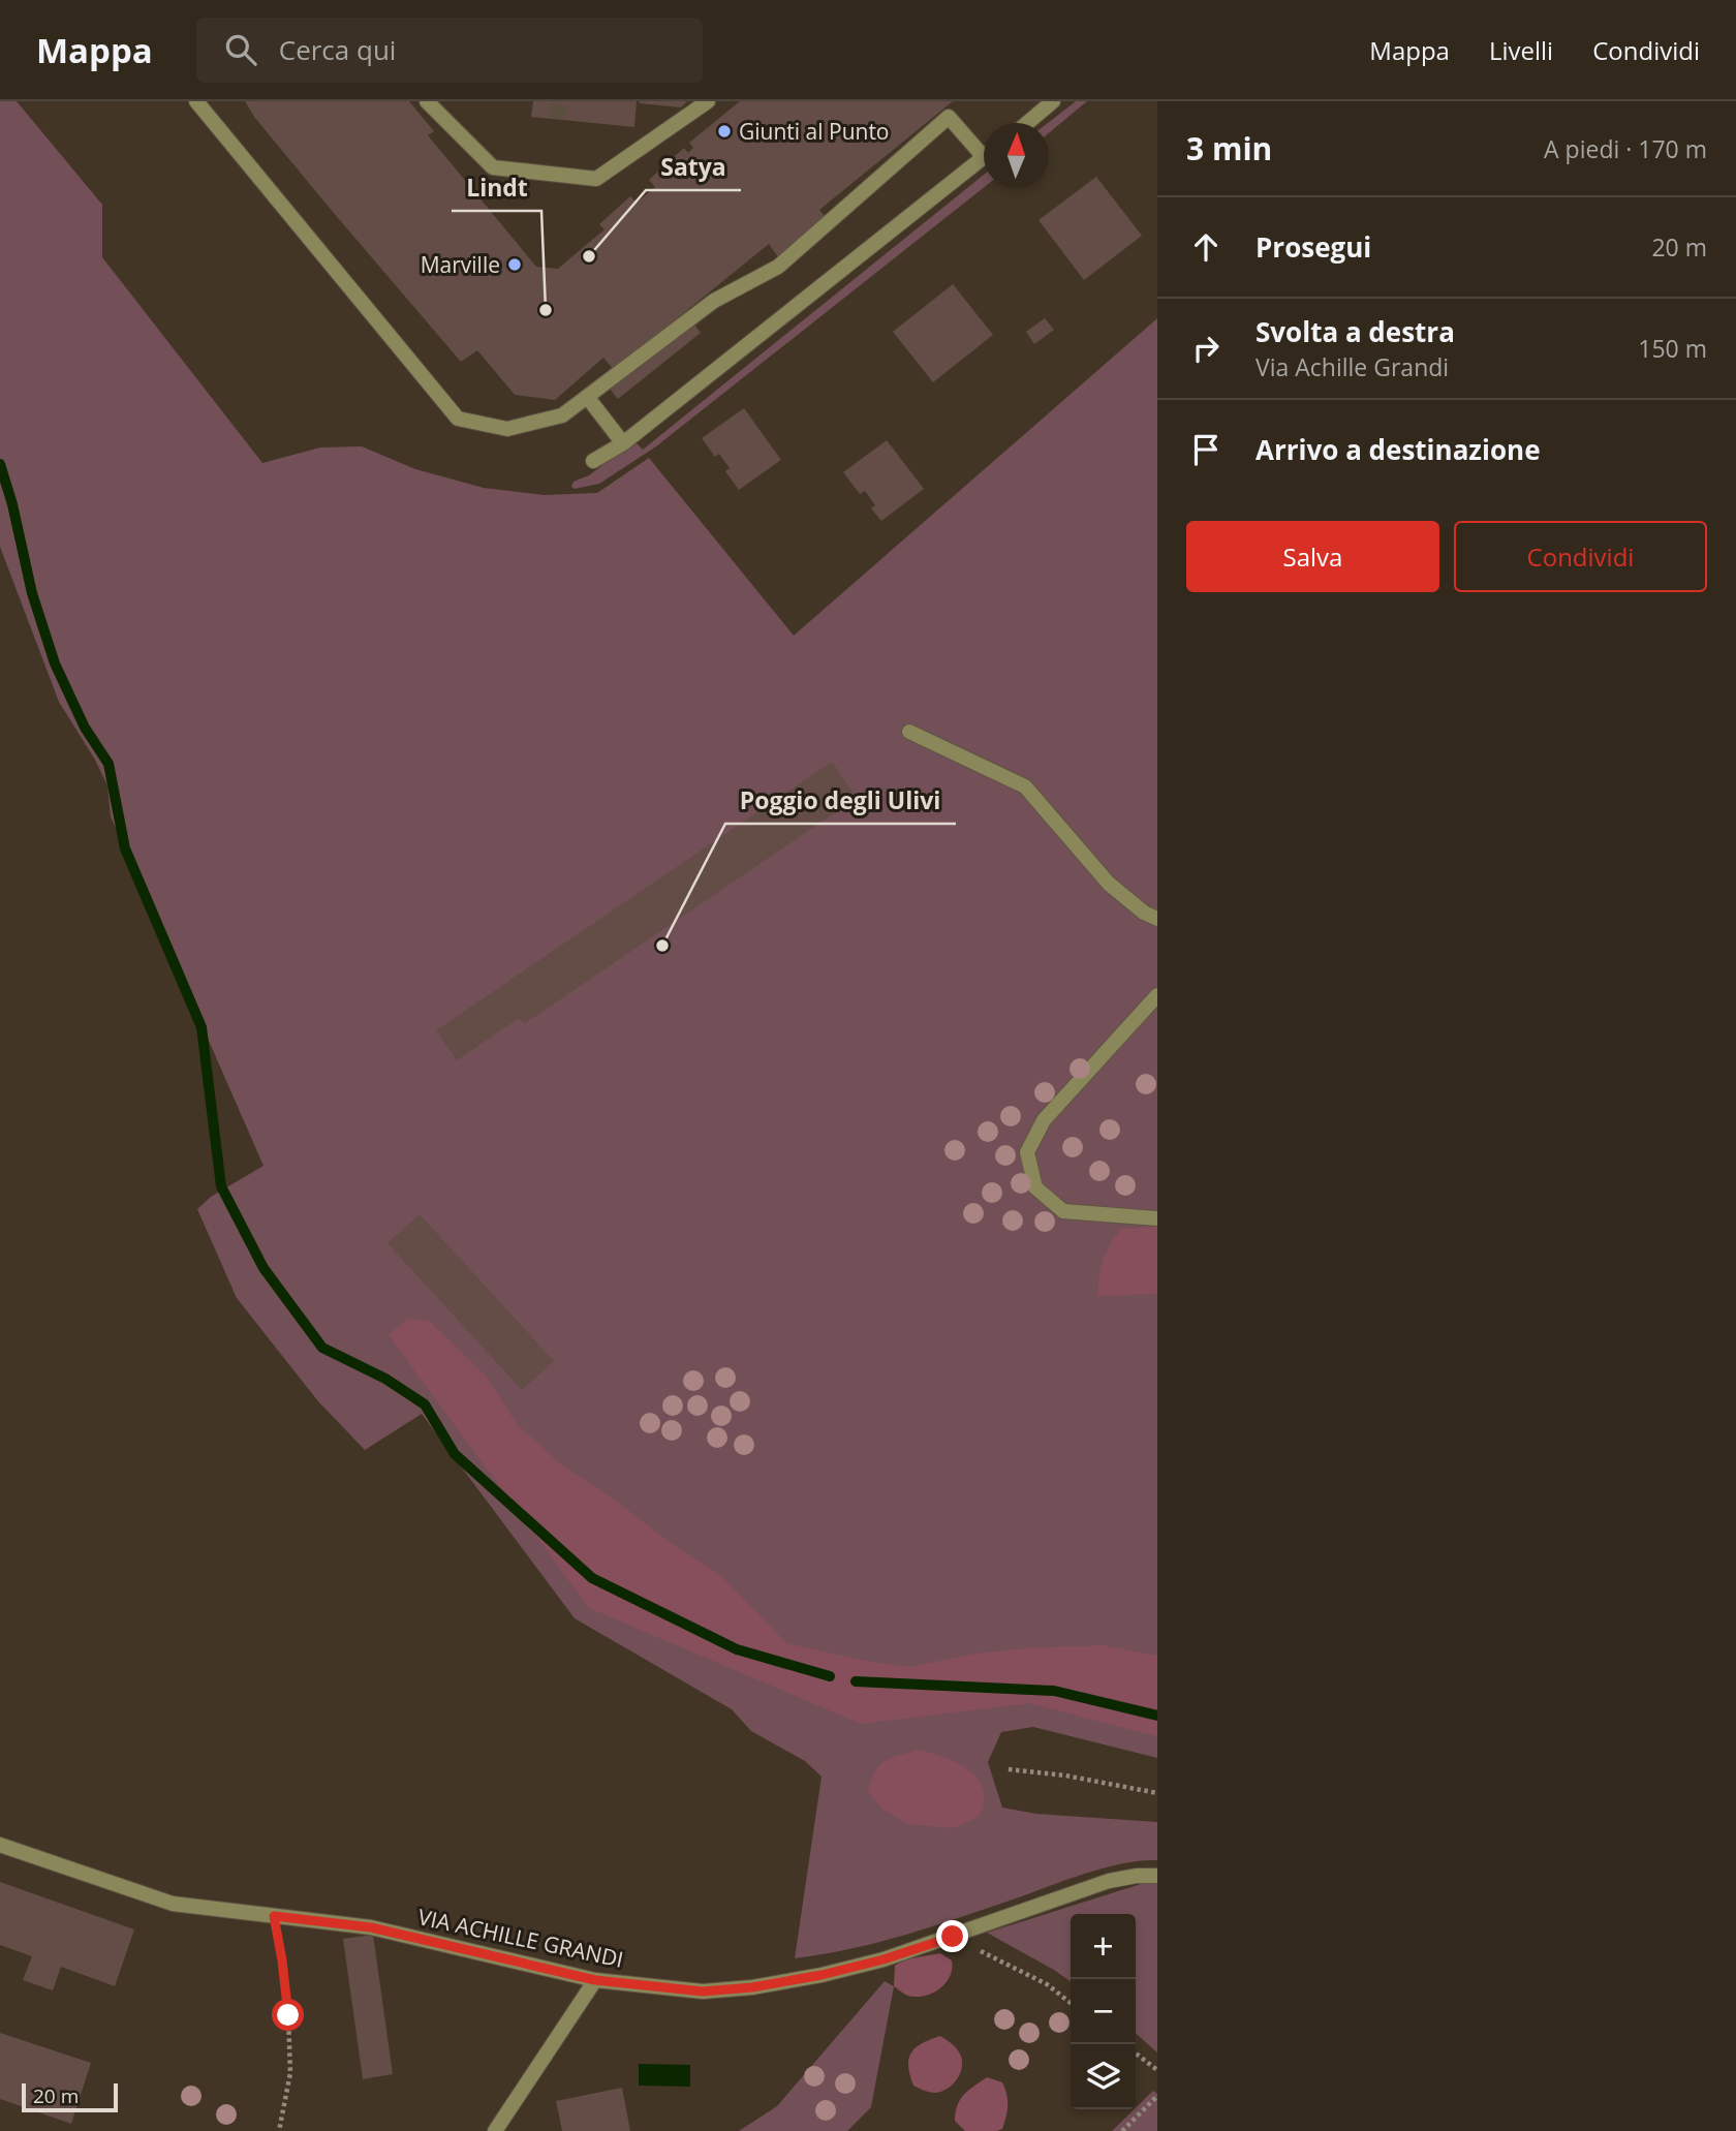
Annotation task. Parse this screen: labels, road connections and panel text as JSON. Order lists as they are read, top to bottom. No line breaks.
{"streets":{"street":["VIA ACHILLE GRANDI"]},"places":["Giunti al Punto","Satya","Marville","Lindt","Poggio degli Ulivi"],"scale_bar":"20 m","north":"top","page":{"header":"Mappa","search":"Cerca qui","nav":["Mappa","Livelli","Condividi"],"heading":["3 min","A piedi · 170 m"],"list":[["Prosegui","20 m"],["Svolta a destra","Via Achille Grandi","150 m"],"Arrivo a destinazione"],"buttons":["Salva","Condividi"],"map_buttons":["+","−"],"scale":"20 m"}}
